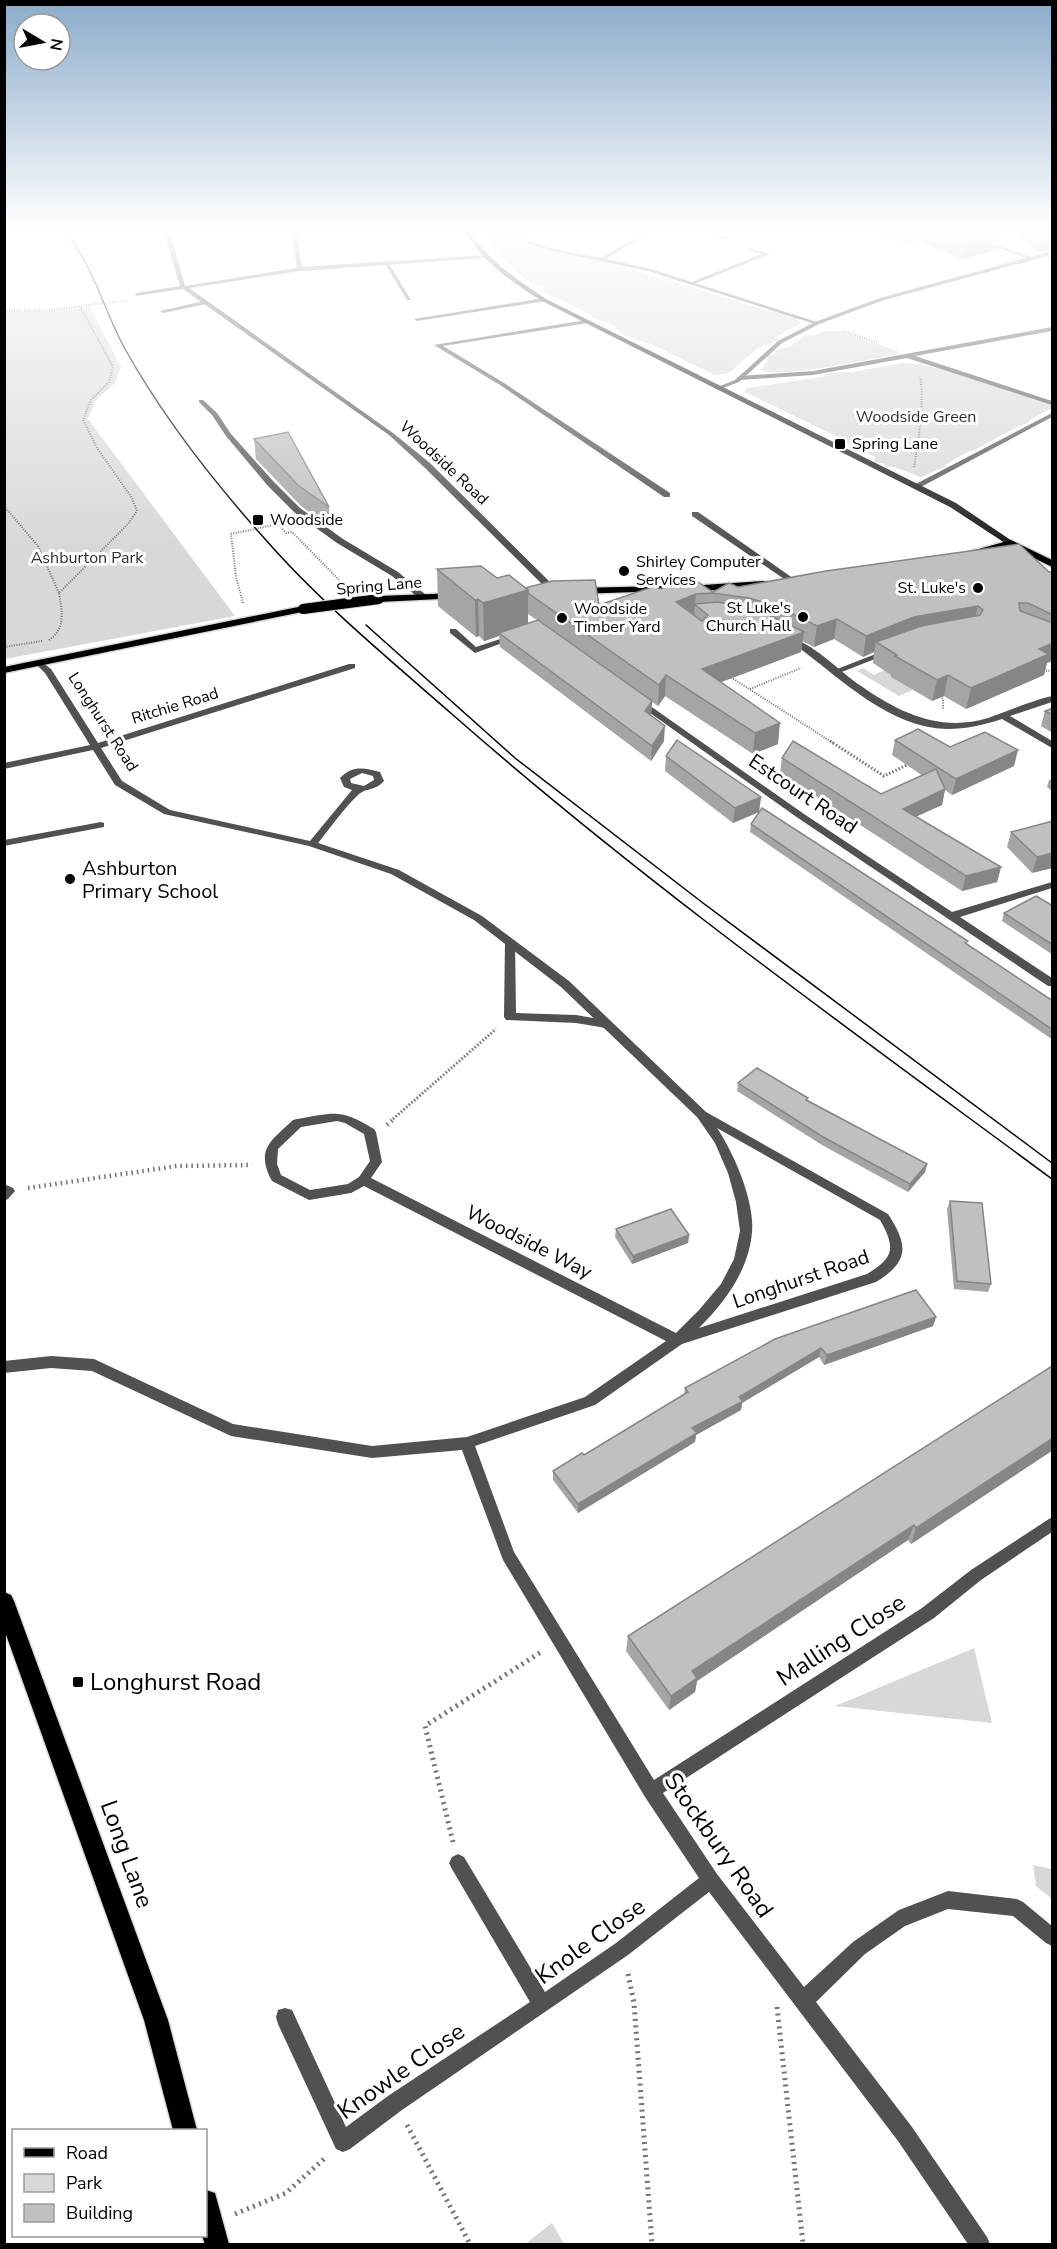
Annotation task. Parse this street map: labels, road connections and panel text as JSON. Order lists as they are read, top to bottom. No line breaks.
{"streets":{"main road":["Spring Lane","Long Lane"],"street":["Woodside Road","Ritchie Road","Longhurst Road","Estcourt Road","Woodside Way","Malling Close","Stockbury Road","Knole Close","Knowle Close"]},"crossings":[["Spring Lane","Longhurst Road"],["Ritchie Road","Longhurst Road"],["Longhurst Road","Woodside Way"],["Longhurst Road","Stockbury Road"],["Malling Close","Stockbury Road"],["Stockbury Road","Knole Close"],["Knole Close","Knowle Close"]],"parks":["Woodside Green","Ashburton Park"],"places":{"transit":["Spring Lane","Woodside","Longhurst Road"],"other":["Shirley Computer Services","St. Luke's","St Luke's Church Hall","Woodside Timber Yard","Ashburton Primary School"]},"legend":["Road","Park","Building"],"north":"right"}
